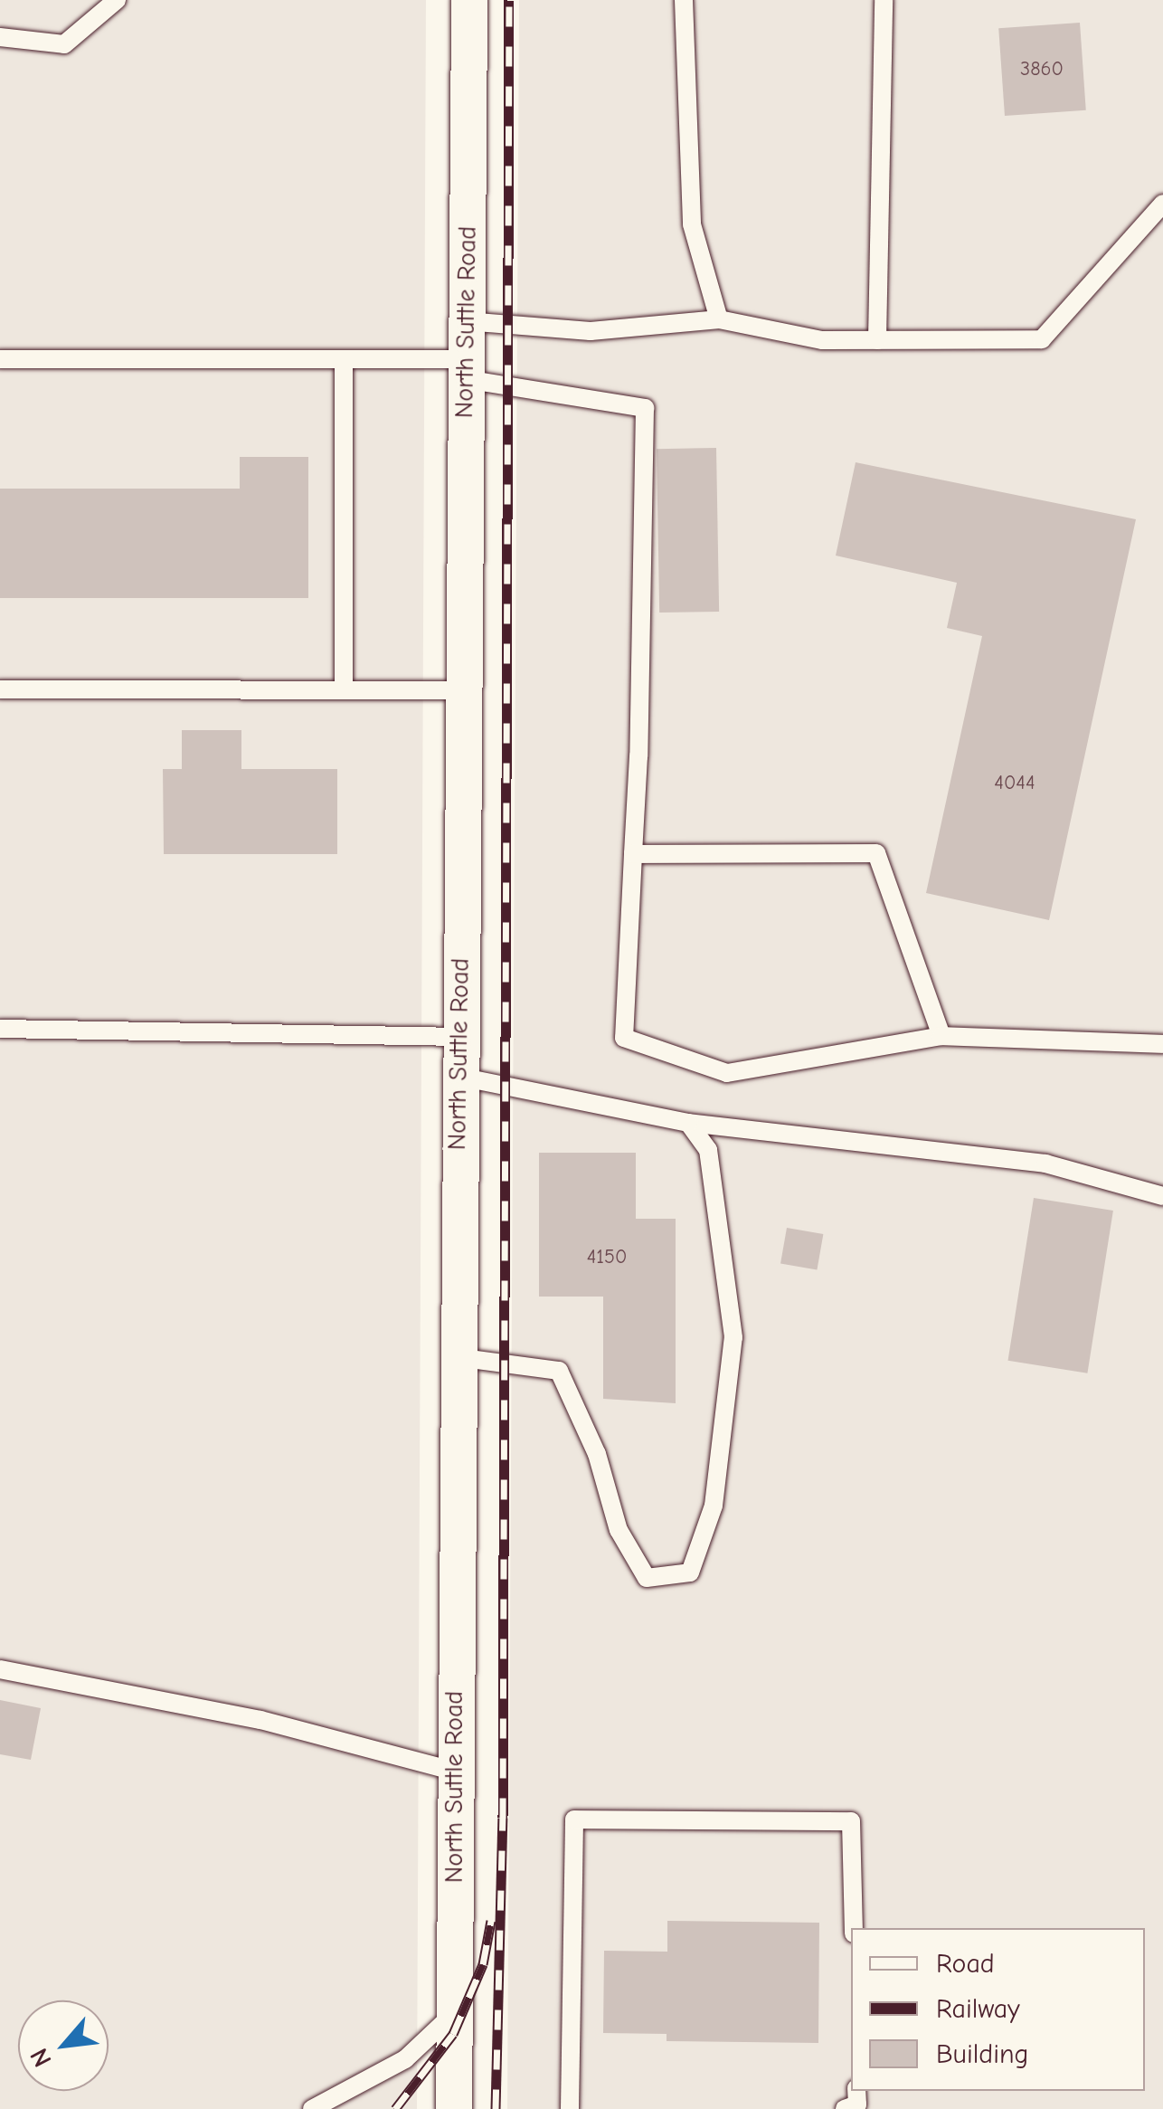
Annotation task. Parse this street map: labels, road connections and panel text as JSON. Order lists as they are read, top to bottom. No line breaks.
{"streets":{"street":["North Suttle Road"]},"house_numbers":["3860","4044","4150"],"legend":["Road","Railway","Building"],"north":"bottom left"}
